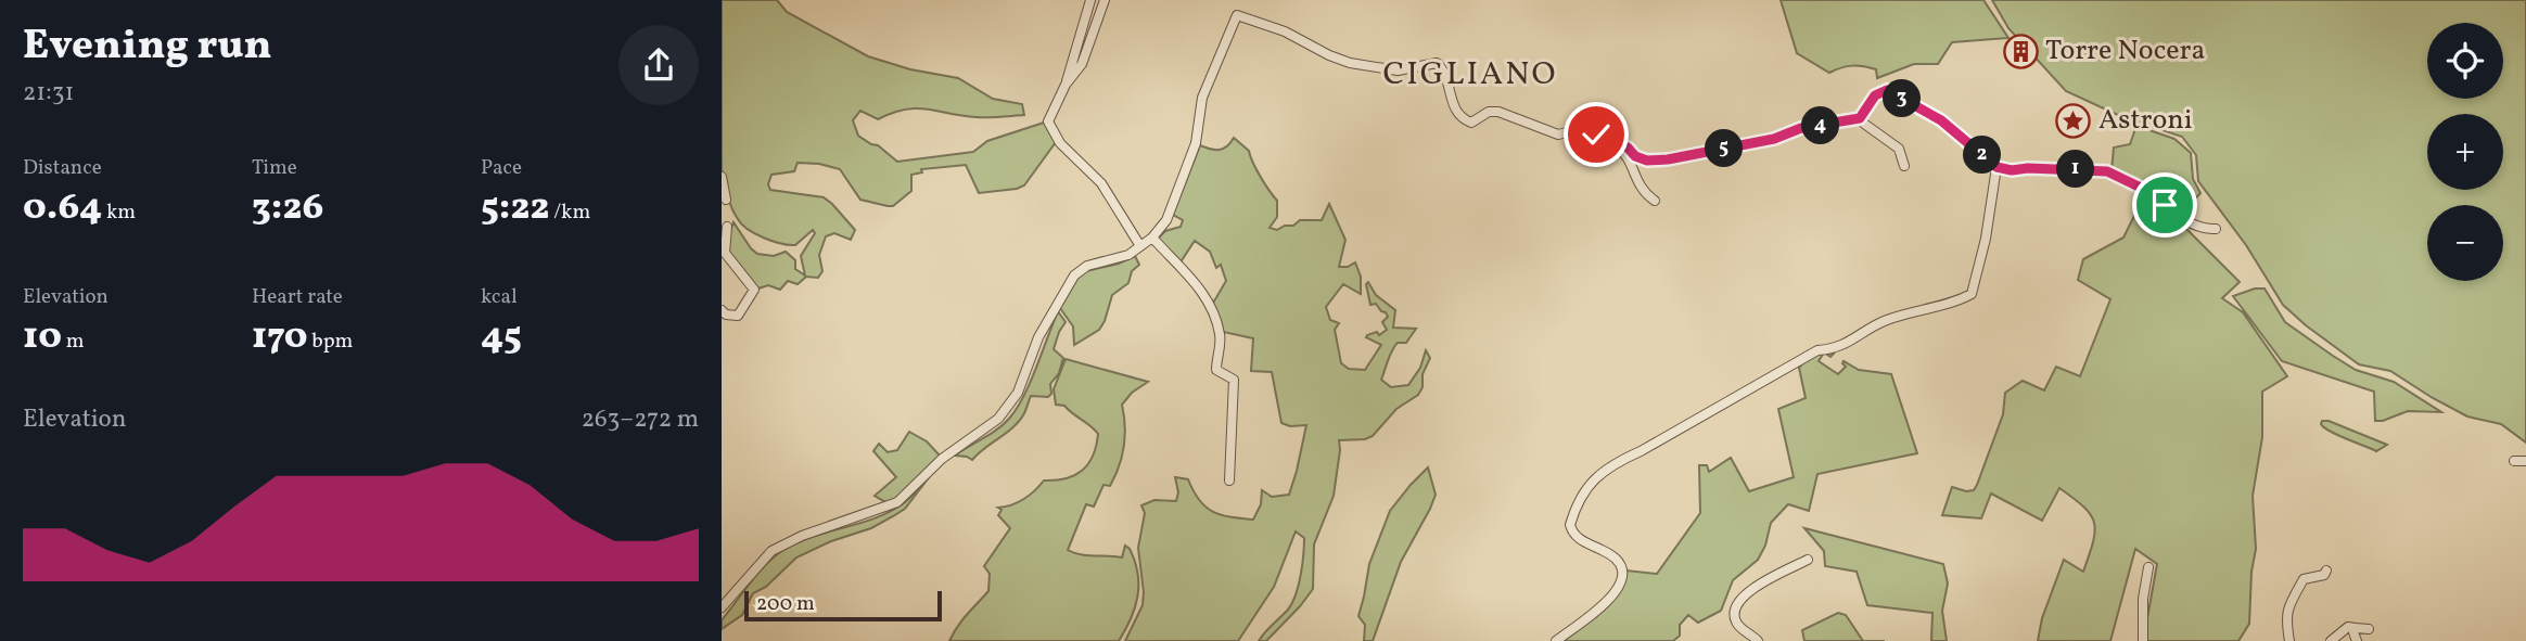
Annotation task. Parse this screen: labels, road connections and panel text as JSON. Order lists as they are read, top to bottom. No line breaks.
{"districts":["CIGLIANO"],"places":{"building":["Torre Nocera"],"place":["Astroni"]},"scale_bar":"200 m","page":{"heading":["Evening run","21:31"],"map_buttons":["+","−"],"pins":["3","4","5","2","1"],"stats":[["Distance","0.64 km"],["Time","3:26"],["Pace","5:22 /km"],["Elevation","10 m"],["Heart rate","170 bpm"],["kcal","45"]],"chart":["Elevation","263–272 m"],"scale":"200 m"}}
